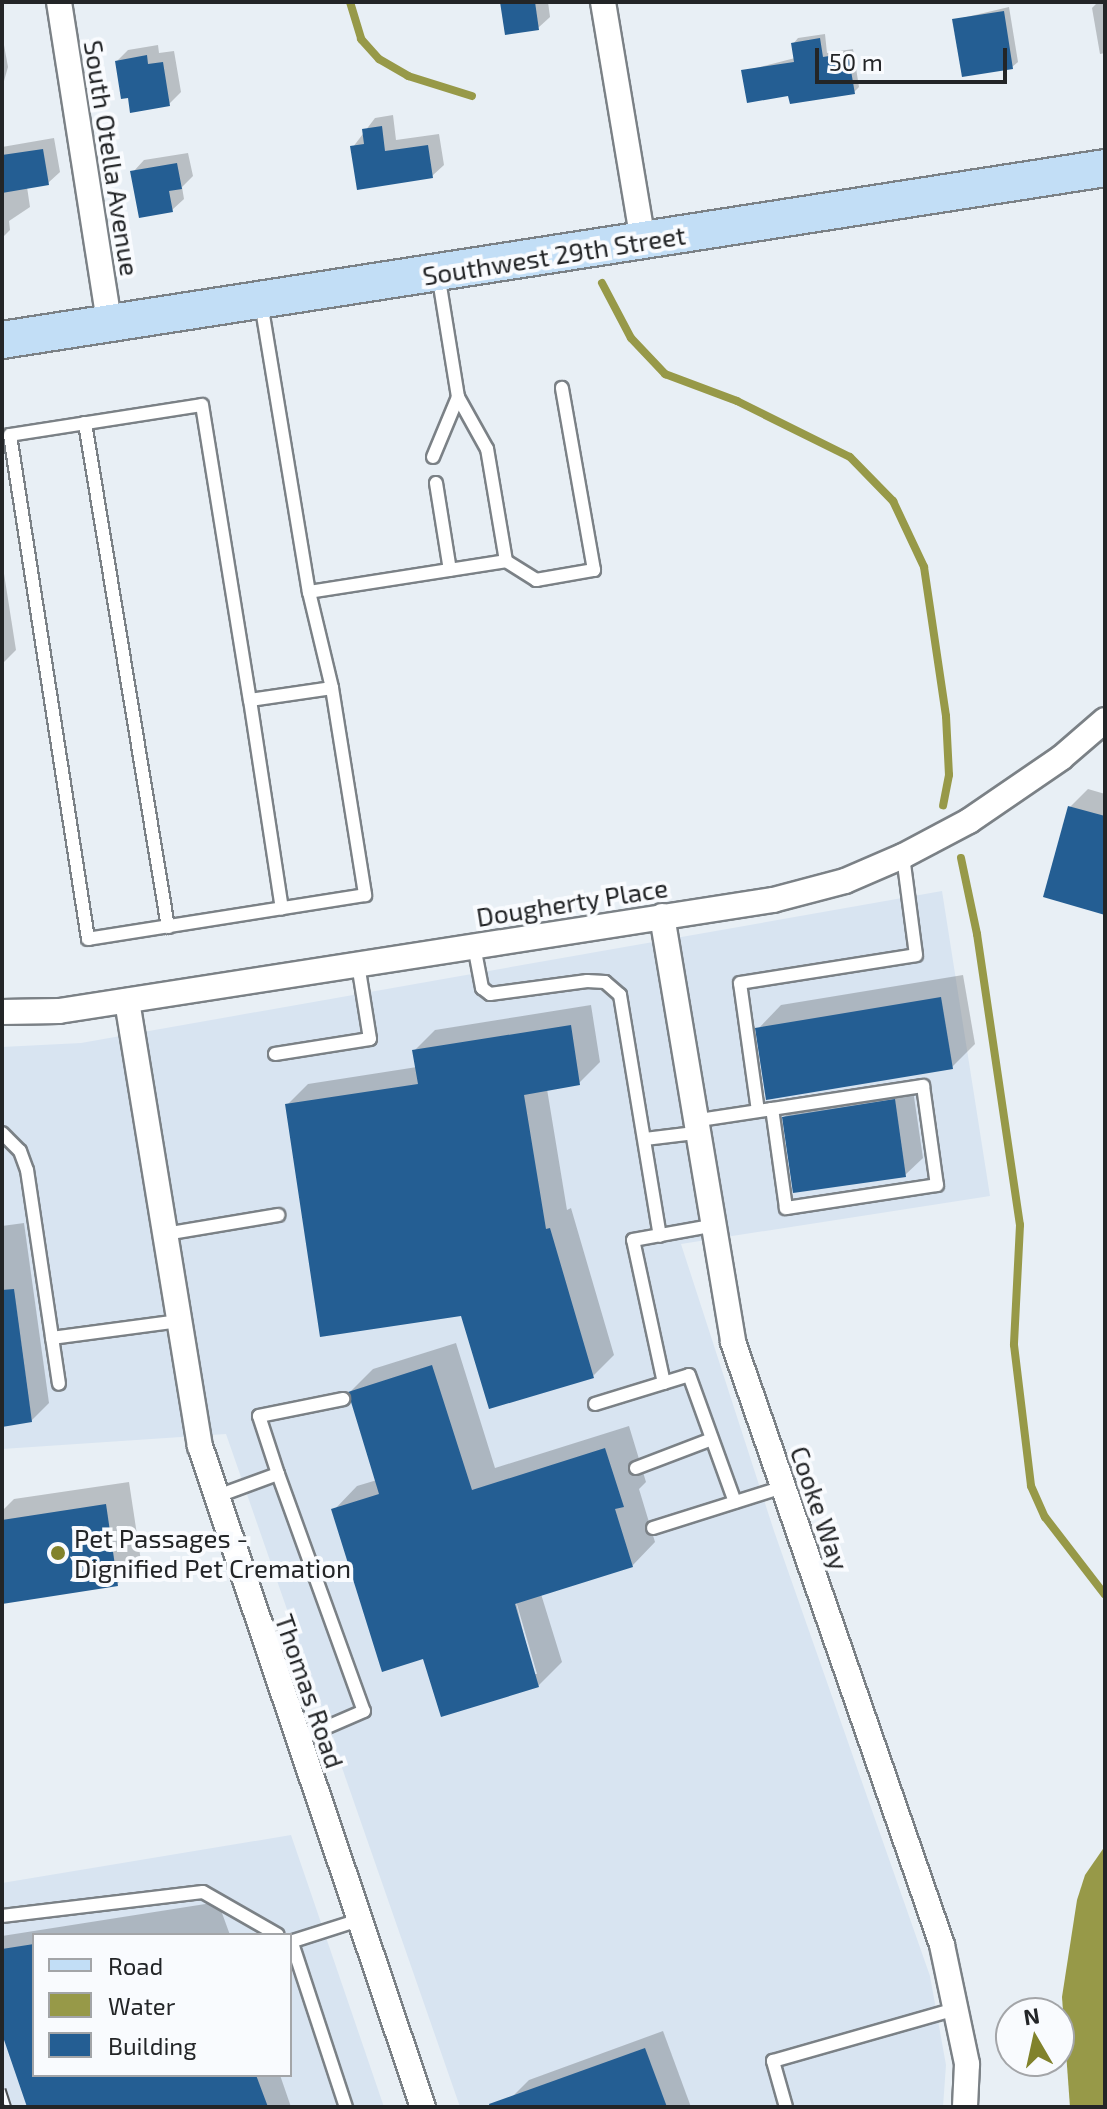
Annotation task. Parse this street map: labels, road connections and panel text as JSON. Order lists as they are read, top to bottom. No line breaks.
{"streets":{"street":["South Otella Avenue","Southwest 29th Street","Dougherty Place","Cooke Way","Thomas Road"]},"crossings":[["South Otella Avenue","Southwest 29th Street"],["Dougherty Place","Cooke Way"],["Dougherty Place","Thomas Road"]],"places":["Pet Passages - Dignified Pet Cremation"],"legend":["Road","Water","Building"],"scale_bar":"50 m","north":"top"}
